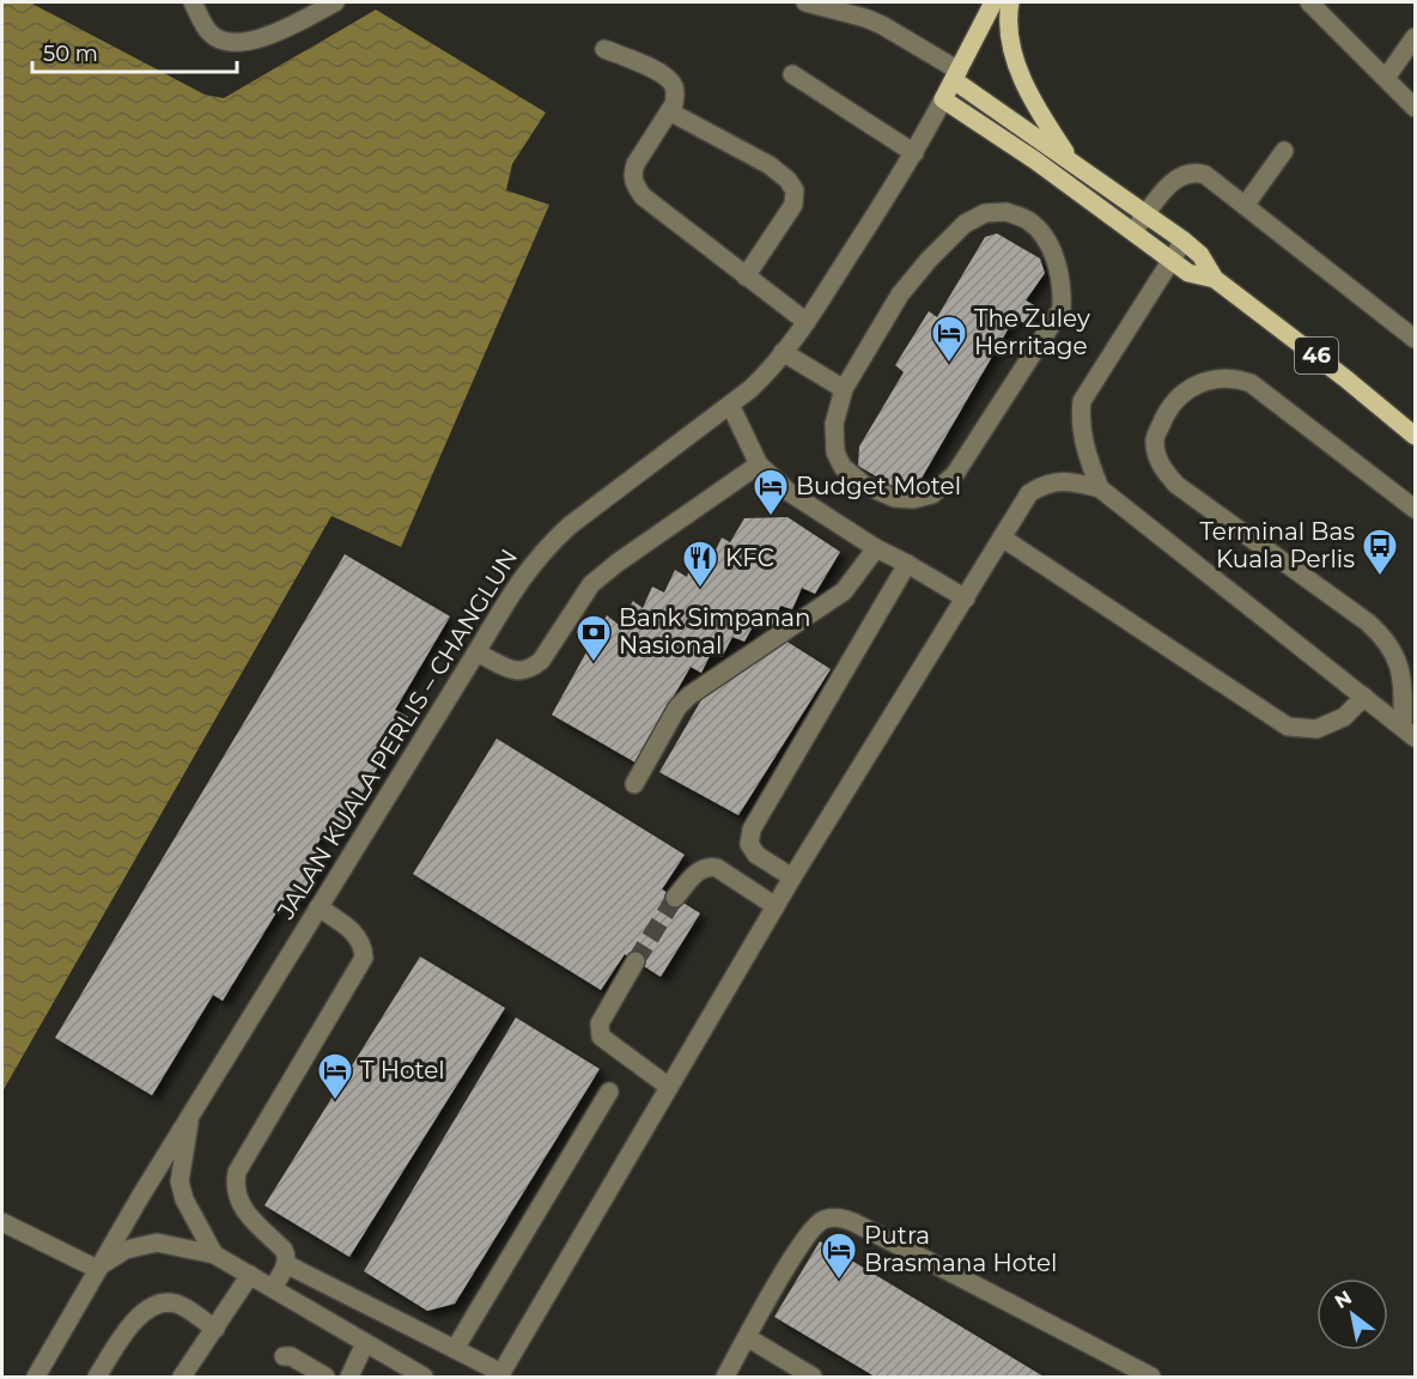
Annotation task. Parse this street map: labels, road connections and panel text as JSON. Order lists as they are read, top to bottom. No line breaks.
{"streets":{"main road":["46"],"street":["JALAN KUALA PERLIS – CHANGLUN"]},"crossings":[["46","JALAN KUALA PERLIS – CHANGLUN"]],"places":{"hotel":["The Zuley Herritage","Budget Motel","T Hotel","Putra Brasmana Hotel"],"bus stop":["Terminal Bas Kuala Perlis"],"restaurant":["KFC"],"bank":["Bank Simpanan Nasional"]},"scale_bar":"50 m","north":"top left"}
